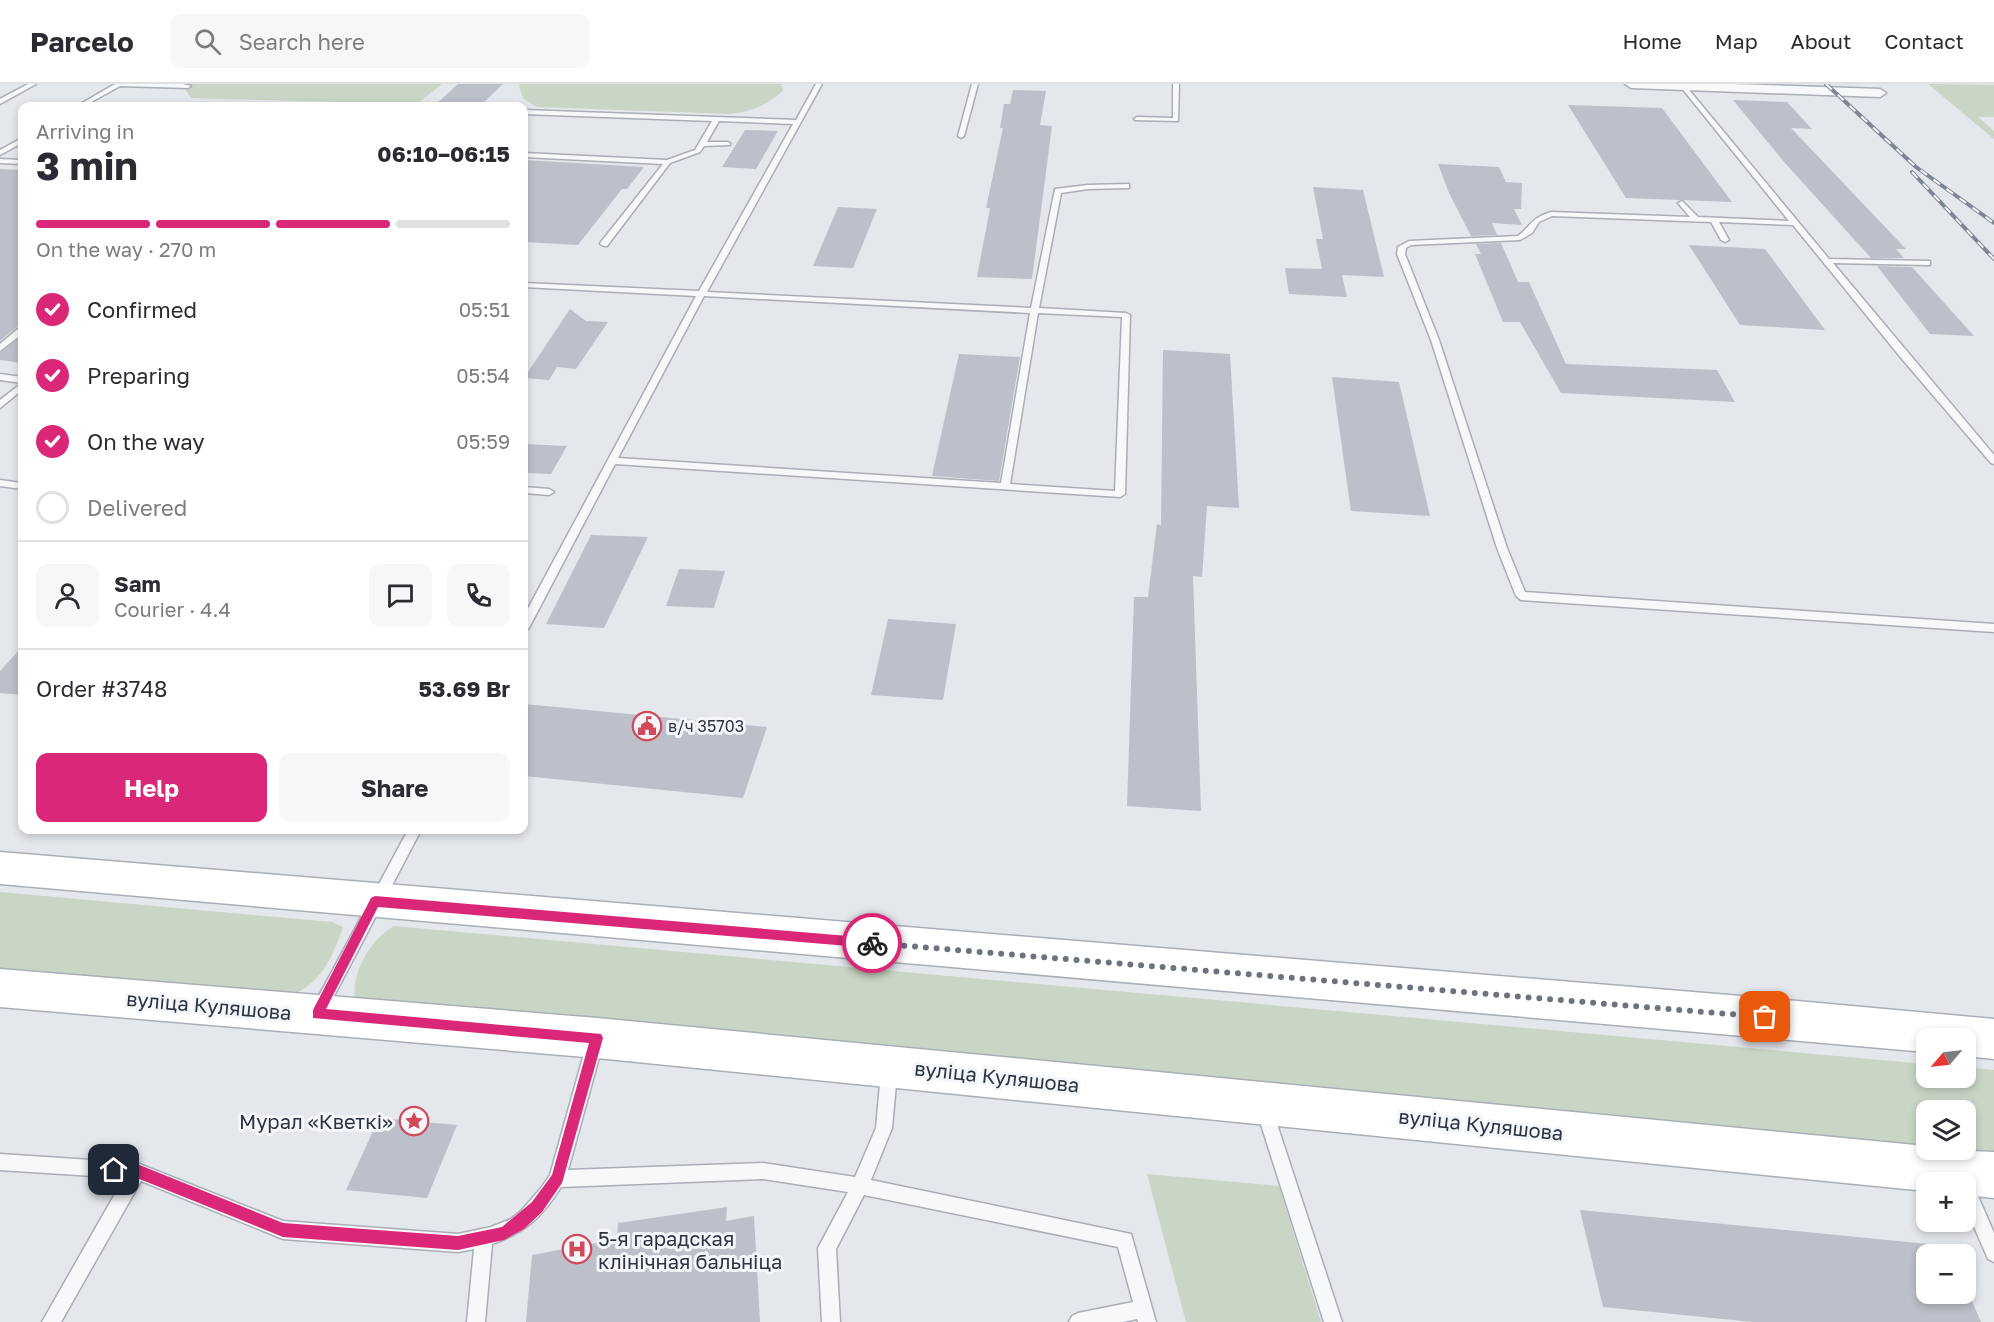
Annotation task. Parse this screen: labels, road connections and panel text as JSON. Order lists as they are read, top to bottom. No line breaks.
{"streets":{"main road":["вуліца Куляшова"]},"places":{"public building":["в/ч 35703"],"place":["Мурал «Кветкі»"],"hospital":["5-я гарадская клінічная бальніца"]},"north":"bottom left","page":{"header":"Parcelo","search":"Search here","nav":["Home","Map","About","Contact"],"heading":["3 min","Arriving in","06:10–06:15"],"panel":["Sam","Courier · 4.4","Order #3748","53.69 Br"],"bar":"On the way · 270 m","list":[["Confirmed","05:51"],["Preparing","05:54"],["On the way","05:59"],"Delivered"],"buttons":["Help","Share"],"map_buttons":["+","−"]}}
